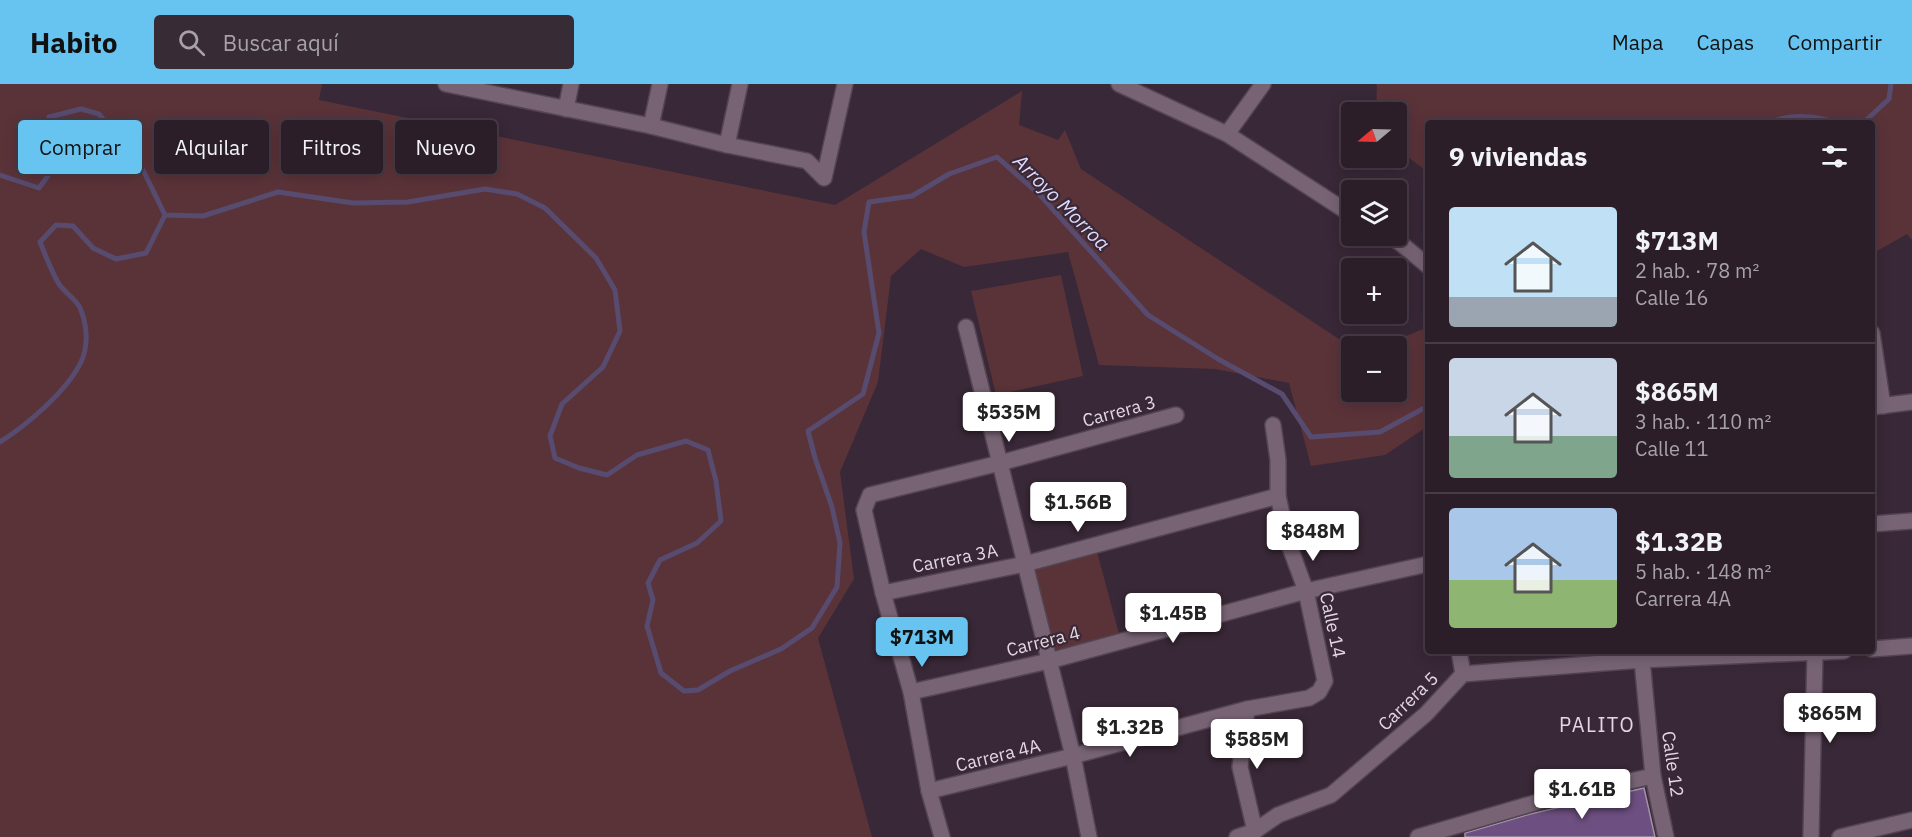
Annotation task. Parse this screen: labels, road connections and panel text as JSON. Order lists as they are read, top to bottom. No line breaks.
{"streets":{"street":["Carrera 3","Carrera 3A","Calle 14","Carrera 4","Carrera 5","Carrera 4A","Calle 12"]},"crossings":[["Carrera 3","Carrera 3A"],["Carrera 3A","Calle 14"],["Calle 14","Carrera 4"],["Calle 14","Carrera 4A"],["Carrera 5","Calle 12"]],"districts":["PALITO"],"water":["Arroyo Morroa"],"north":"left","page":{"header":"Habito","search":"Buscar aquí","nav":["Mapa","Capas","Compartir"],"map_buttons":["+","−"],"chip":["Comprar","Alquilar","Filtros","Nuevo"],"heading":"9 viviendas","list":[{"name":"$713M","note":"2 hab. · 78 m² · Calle 16"},{"name":"$865M","note":"3 hab. · 110 m² · Calle 11"},{"name":"$1.32B","note":"5 hab. · 148 m² · Carrera 4A"}],"price":["$535M","$1.56B","$848M","$1.45B","$713M","$865M","$1.32B","$585M","$1.61B"]}}
